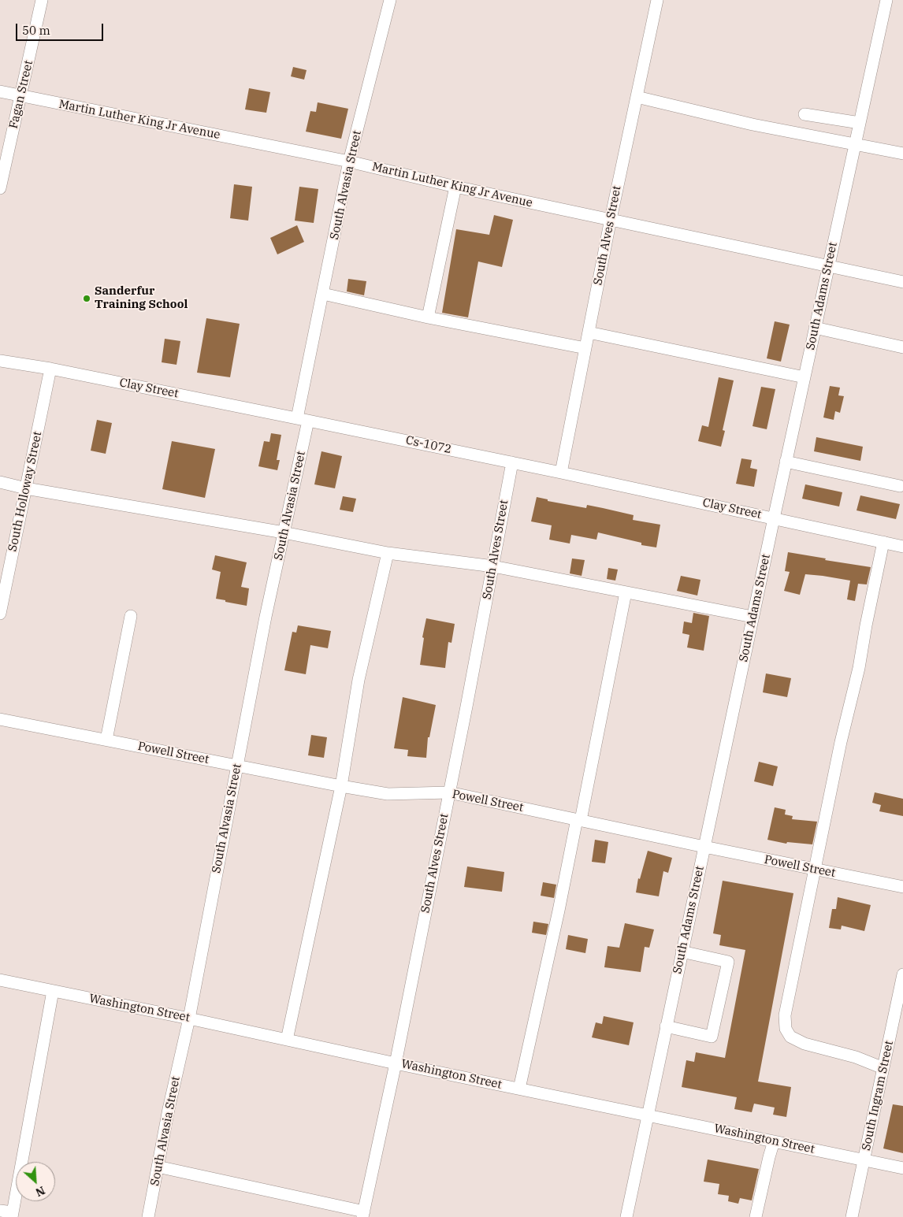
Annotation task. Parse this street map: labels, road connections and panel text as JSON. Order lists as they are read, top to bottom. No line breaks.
{"streets":{"street":["Fagan Street","Martin Luther King Jr Avenue","South Alvasia Street","South Alves Street","South Adams Street","Clay Street","Cs-1072","South Holloway Street","Powell Street","Washington Street","South Ingram Street"]},"crossings":[["Fagan Street","Martin Luther King Jr Avenue"],["Martin Luther King Jr Avenue","South Alvasia Street"],["Martin Luther King Jr Avenue","South Alves Street"],["Martin Luther King Jr Avenue","South Adams Street"],["South Alvasia Street","Clay Street"],["South Alvasia Street","Cs-1072"],["South Alvasia Street","Powell Street"],["South Alvasia Street","Washington Street"],["South Alves Street","Clay Street"],["South Alves Street","Cs-1072"],["South Alves Street","Powell Street"],["South Alves Street","Washington Street"],["South Adams Street","Clay Street"],["South Adams Street","Powell Street"],["South Adams Street","Washington Street"],["Clay Street","Cs-1072"],["Clay Street","South Holloway Street"],["Washington Street","South Ingram Street"]],"places":["Sanderfur Training School"],"scale_bar":"50 m","north":"bottom right"}
